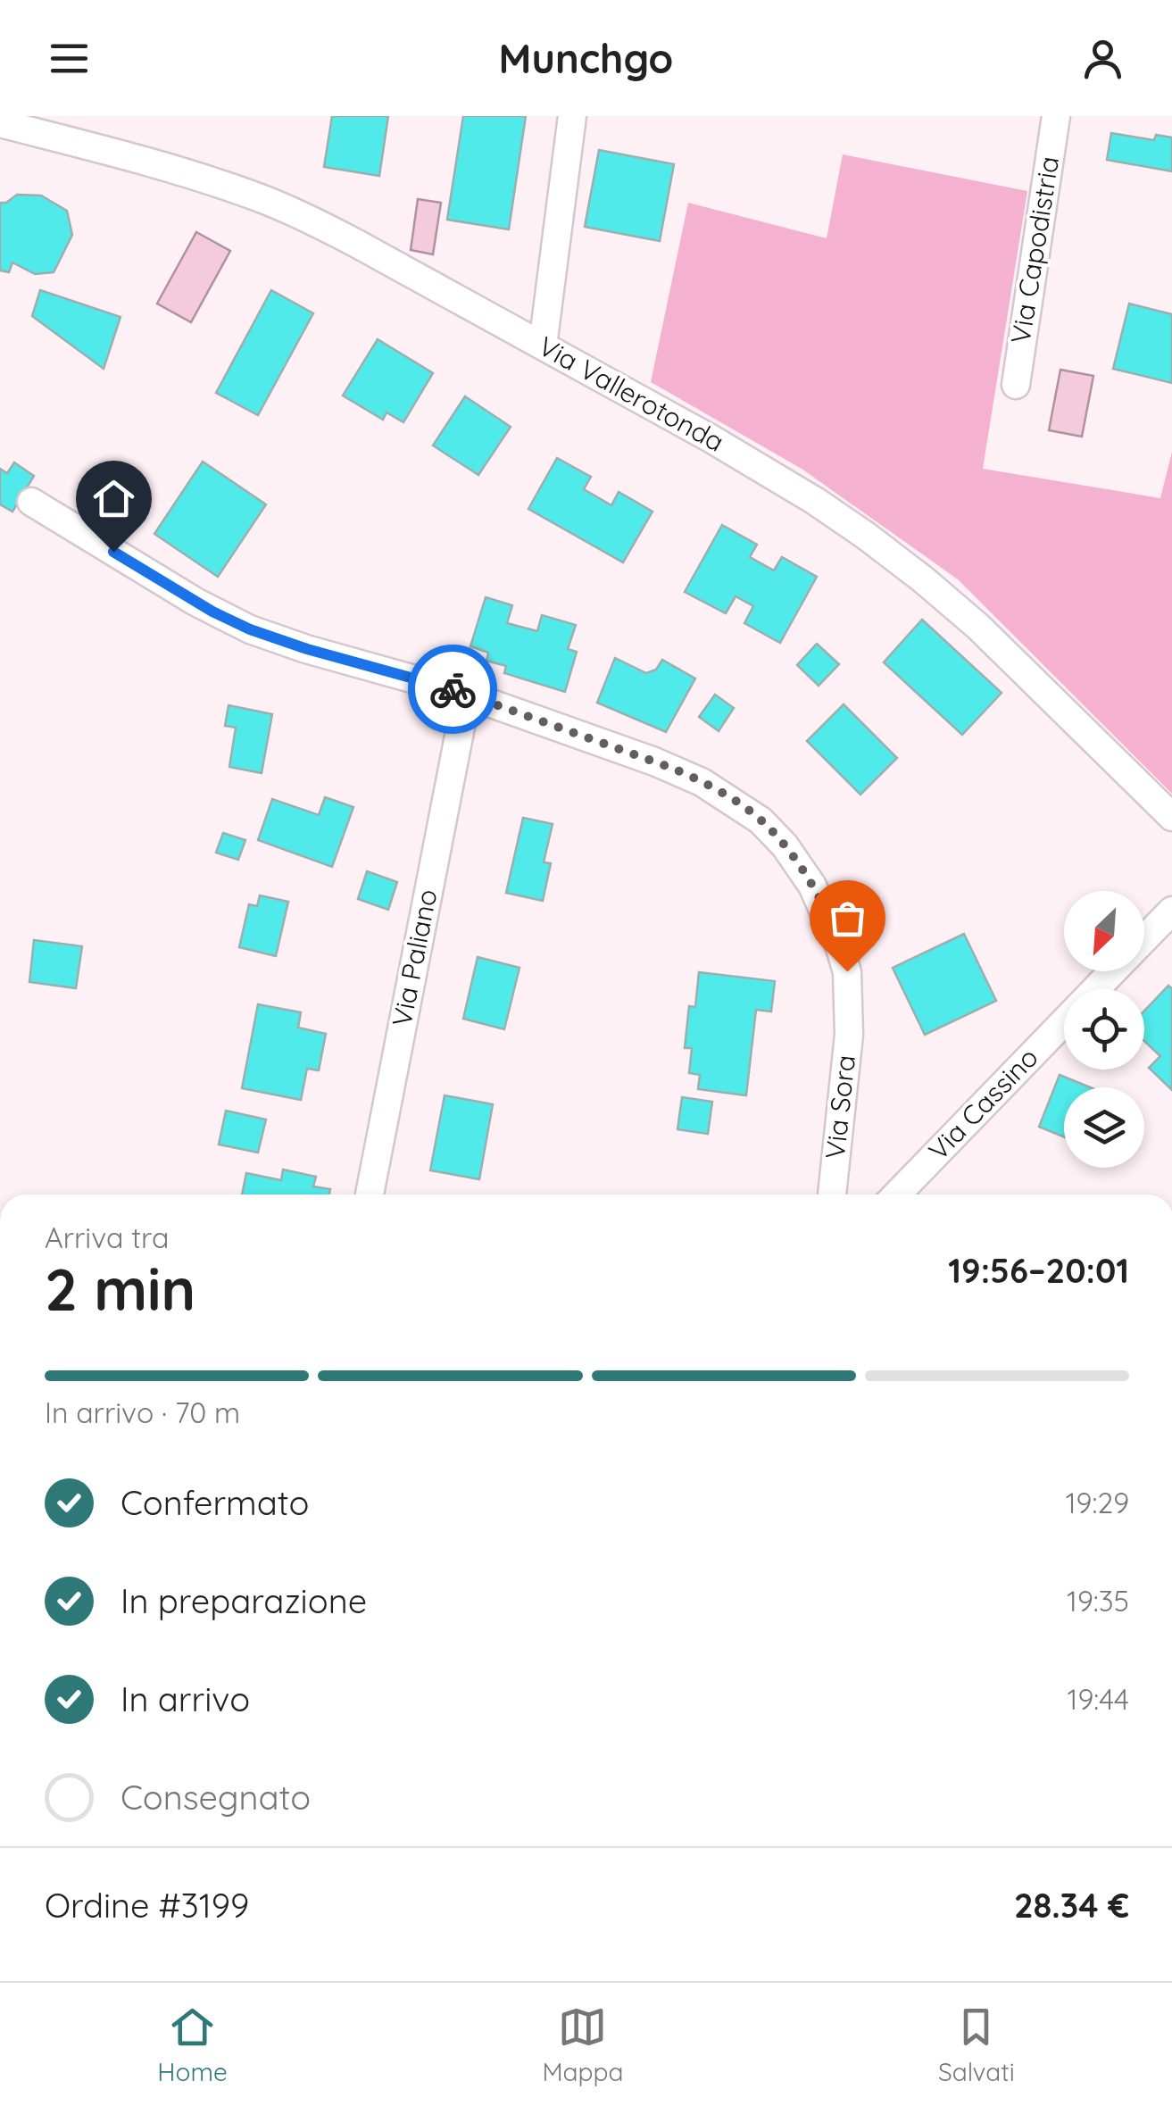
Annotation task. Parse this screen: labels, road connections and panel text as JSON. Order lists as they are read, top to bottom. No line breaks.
{"streets":{"street":["Via Capodistria","Via Vallerotonda","Via Paliano","Via Cassino","Via Sora"]},"north":"bottom left","page":{"header":"Munchgo","heading":["2 min","Arriva tra","19:56–20:01"],"panel":["Ordine #3199","28.34 €"],"bar":"In arrivo · 70 m","list":[["Confermato","19:29"],["In preparazione","19:35"],["In arrivo","19:44"],"Consegnato"],"tabs":["Home","Mappa","Salvati"]}}
